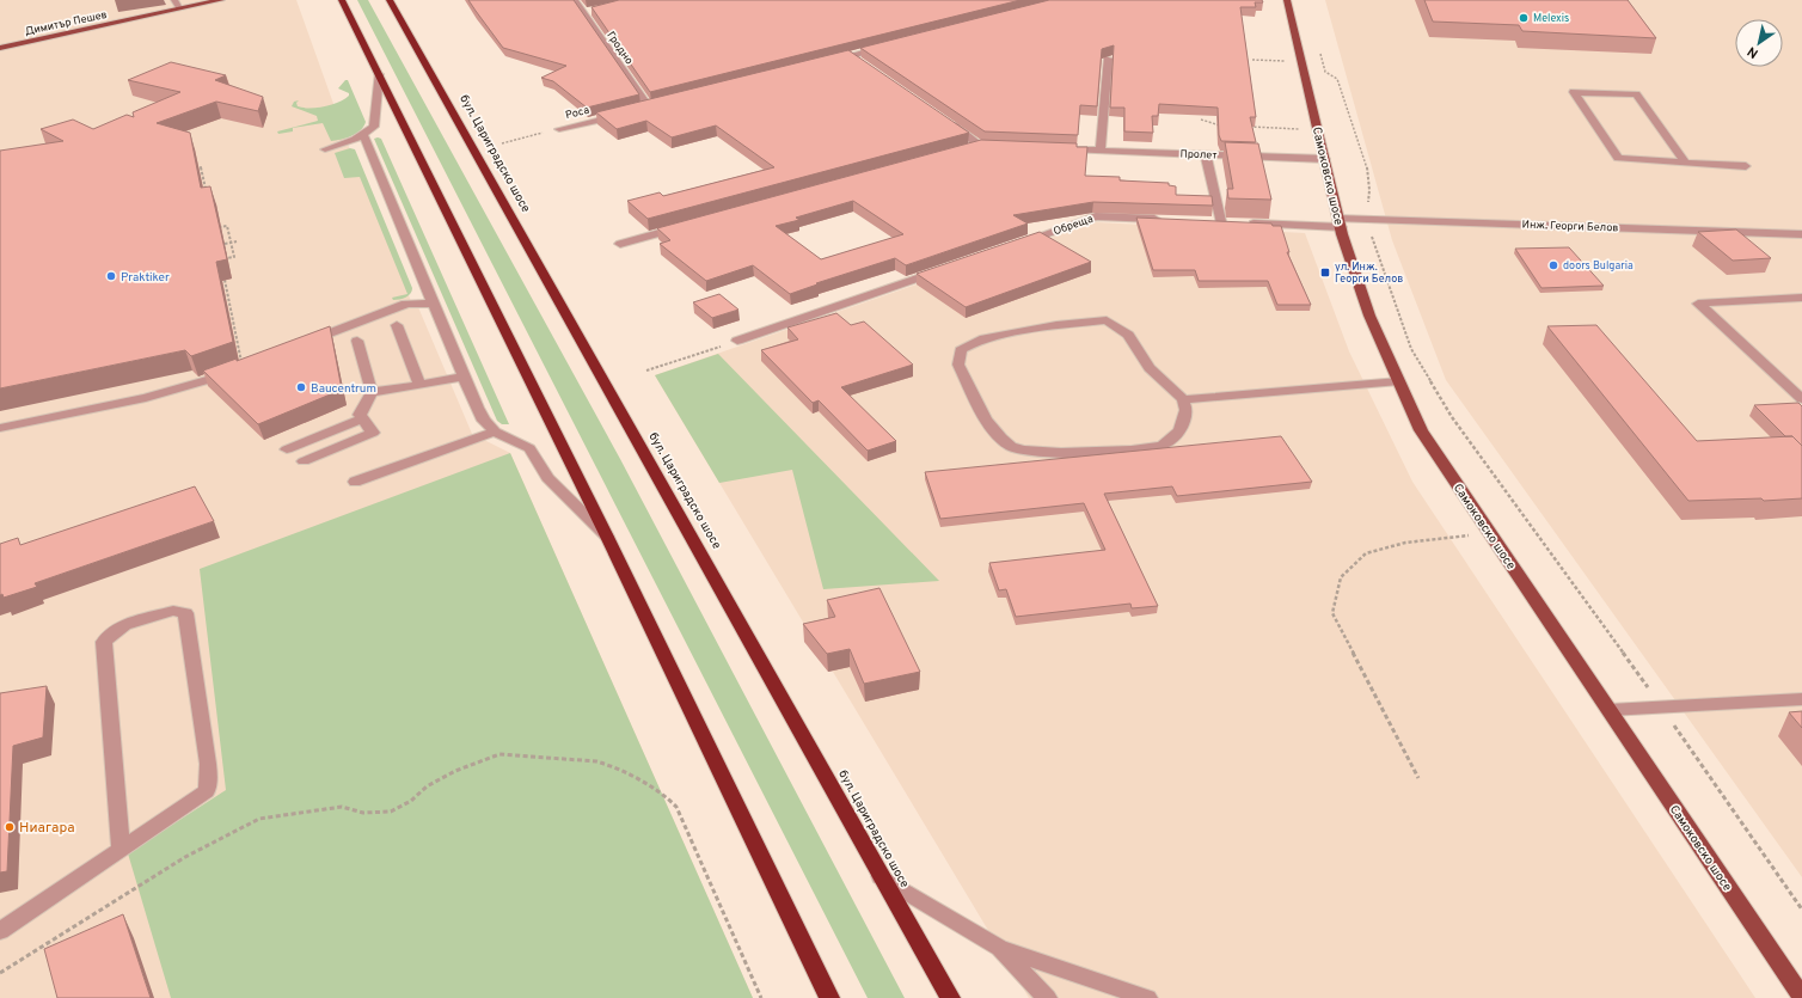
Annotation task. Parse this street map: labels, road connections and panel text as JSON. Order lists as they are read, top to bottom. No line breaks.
{"streets":{"highway":["бул. Цариградско шосе"],"main road":["Димитър Пешев","Самоковско шосе"],"street":["Гродно","Роса","Пролет","Обреща","Инж. Георги Белов"]},"crossings":[["Пролет","Самоковско шосе"],["Самоковско шосе","Инж. Георги Белов"]],"places":{"other":["Мelexis","doors Bulgaria","Praktiker","Baucentrum","Ниагара"],"transit":["ул. Инж. Георги Белов"]},"north":"bottom left"}
